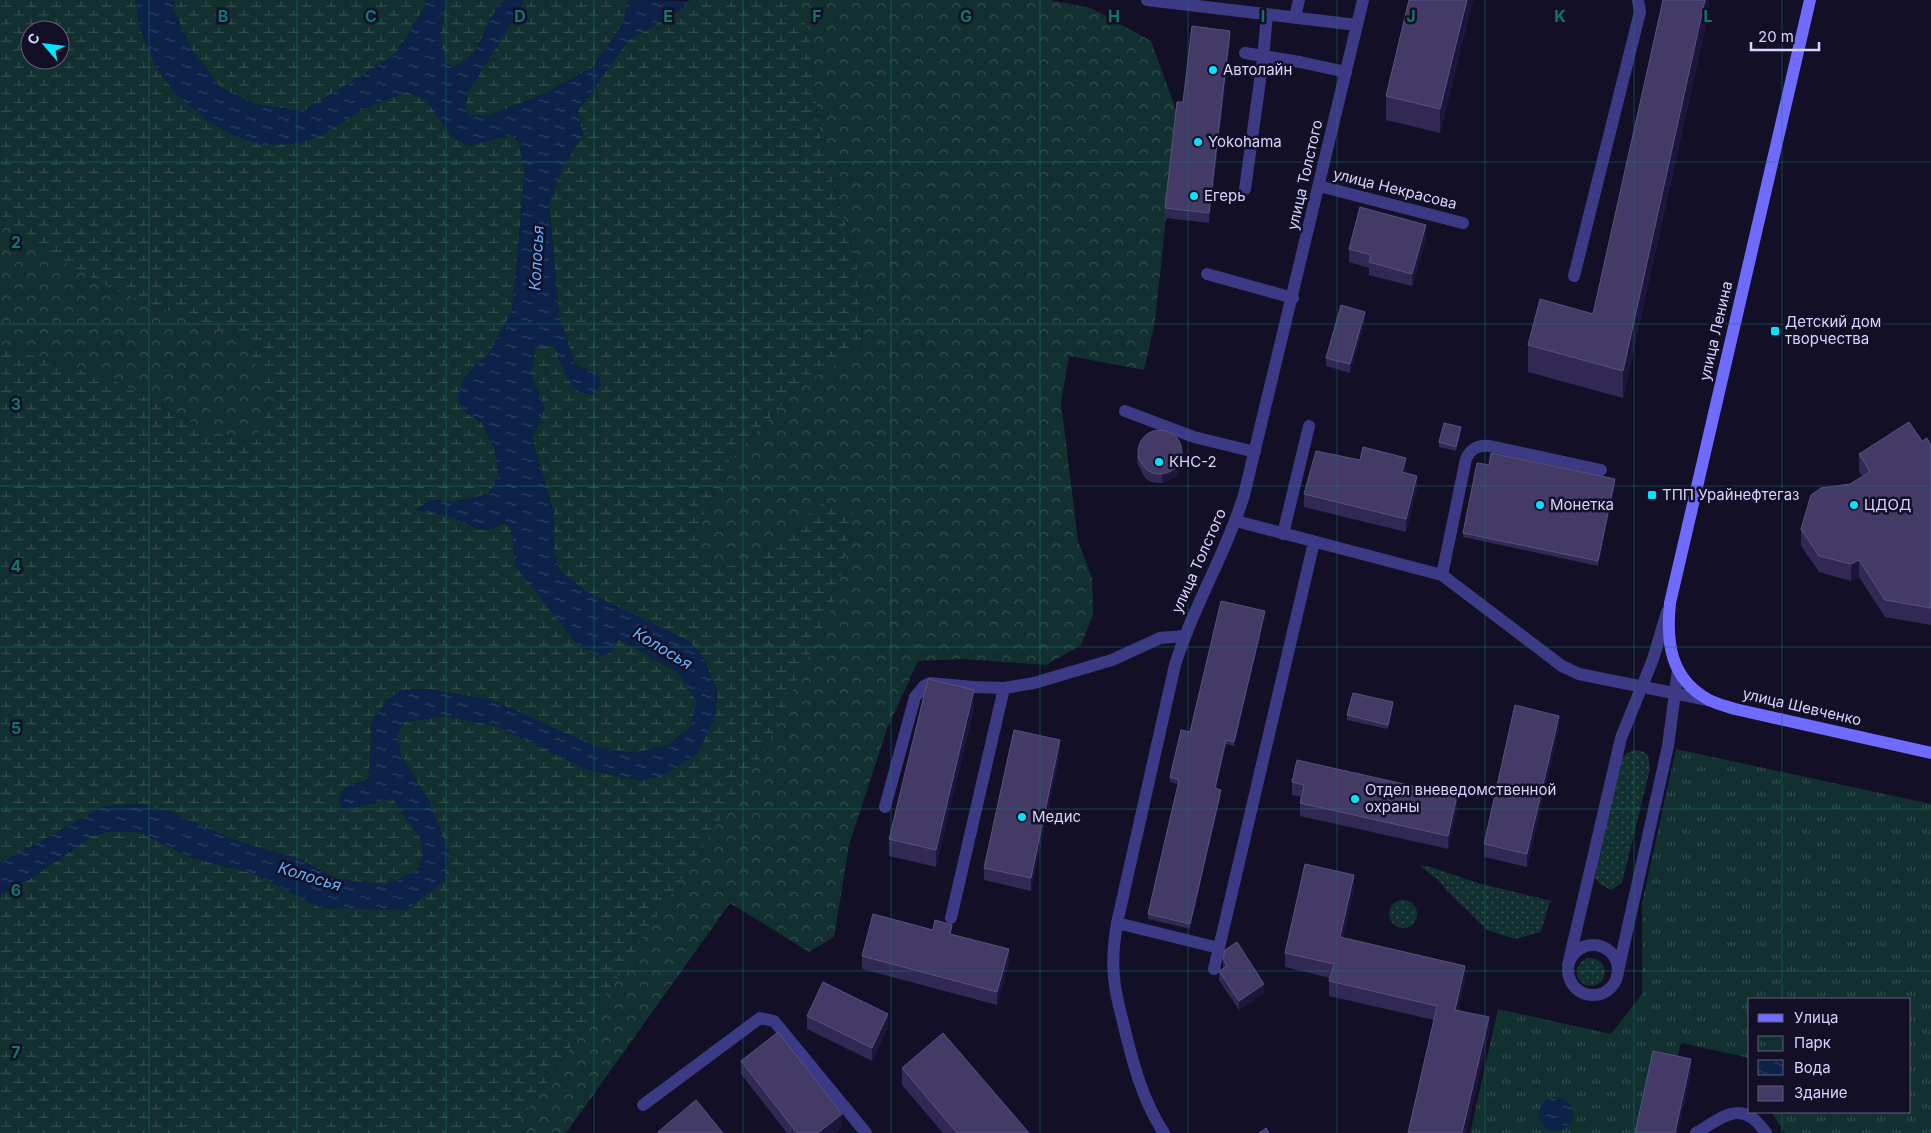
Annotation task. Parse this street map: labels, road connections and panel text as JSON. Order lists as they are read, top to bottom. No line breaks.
{"streets":{"main road":["улица Ленина","улица Шевченко"],"street":["улица Толстого","улица Некрасова"]},"crossings":[["улица Толстого","улица Некрасова"],["улица Ленина","улица Шевченко"]],"water":["Колосья"],"places":{"other":["Автолайн","Yokohama","Егерь","КНС-2","Монетка","ЦДОД","Отдел вневедомственной охраны","Медис"],"transit":["Детский дом творчества","ТПП Урайнефтегаз"]},"legend":["Улица","Парк","Вода","Здание"],"scale_bar":"20 m","north":"top left","grid":{"columns":["B","C","D","E","F","G","H","I","J","K","L"],"rows":["2","3","4","5","6","7"]}}
